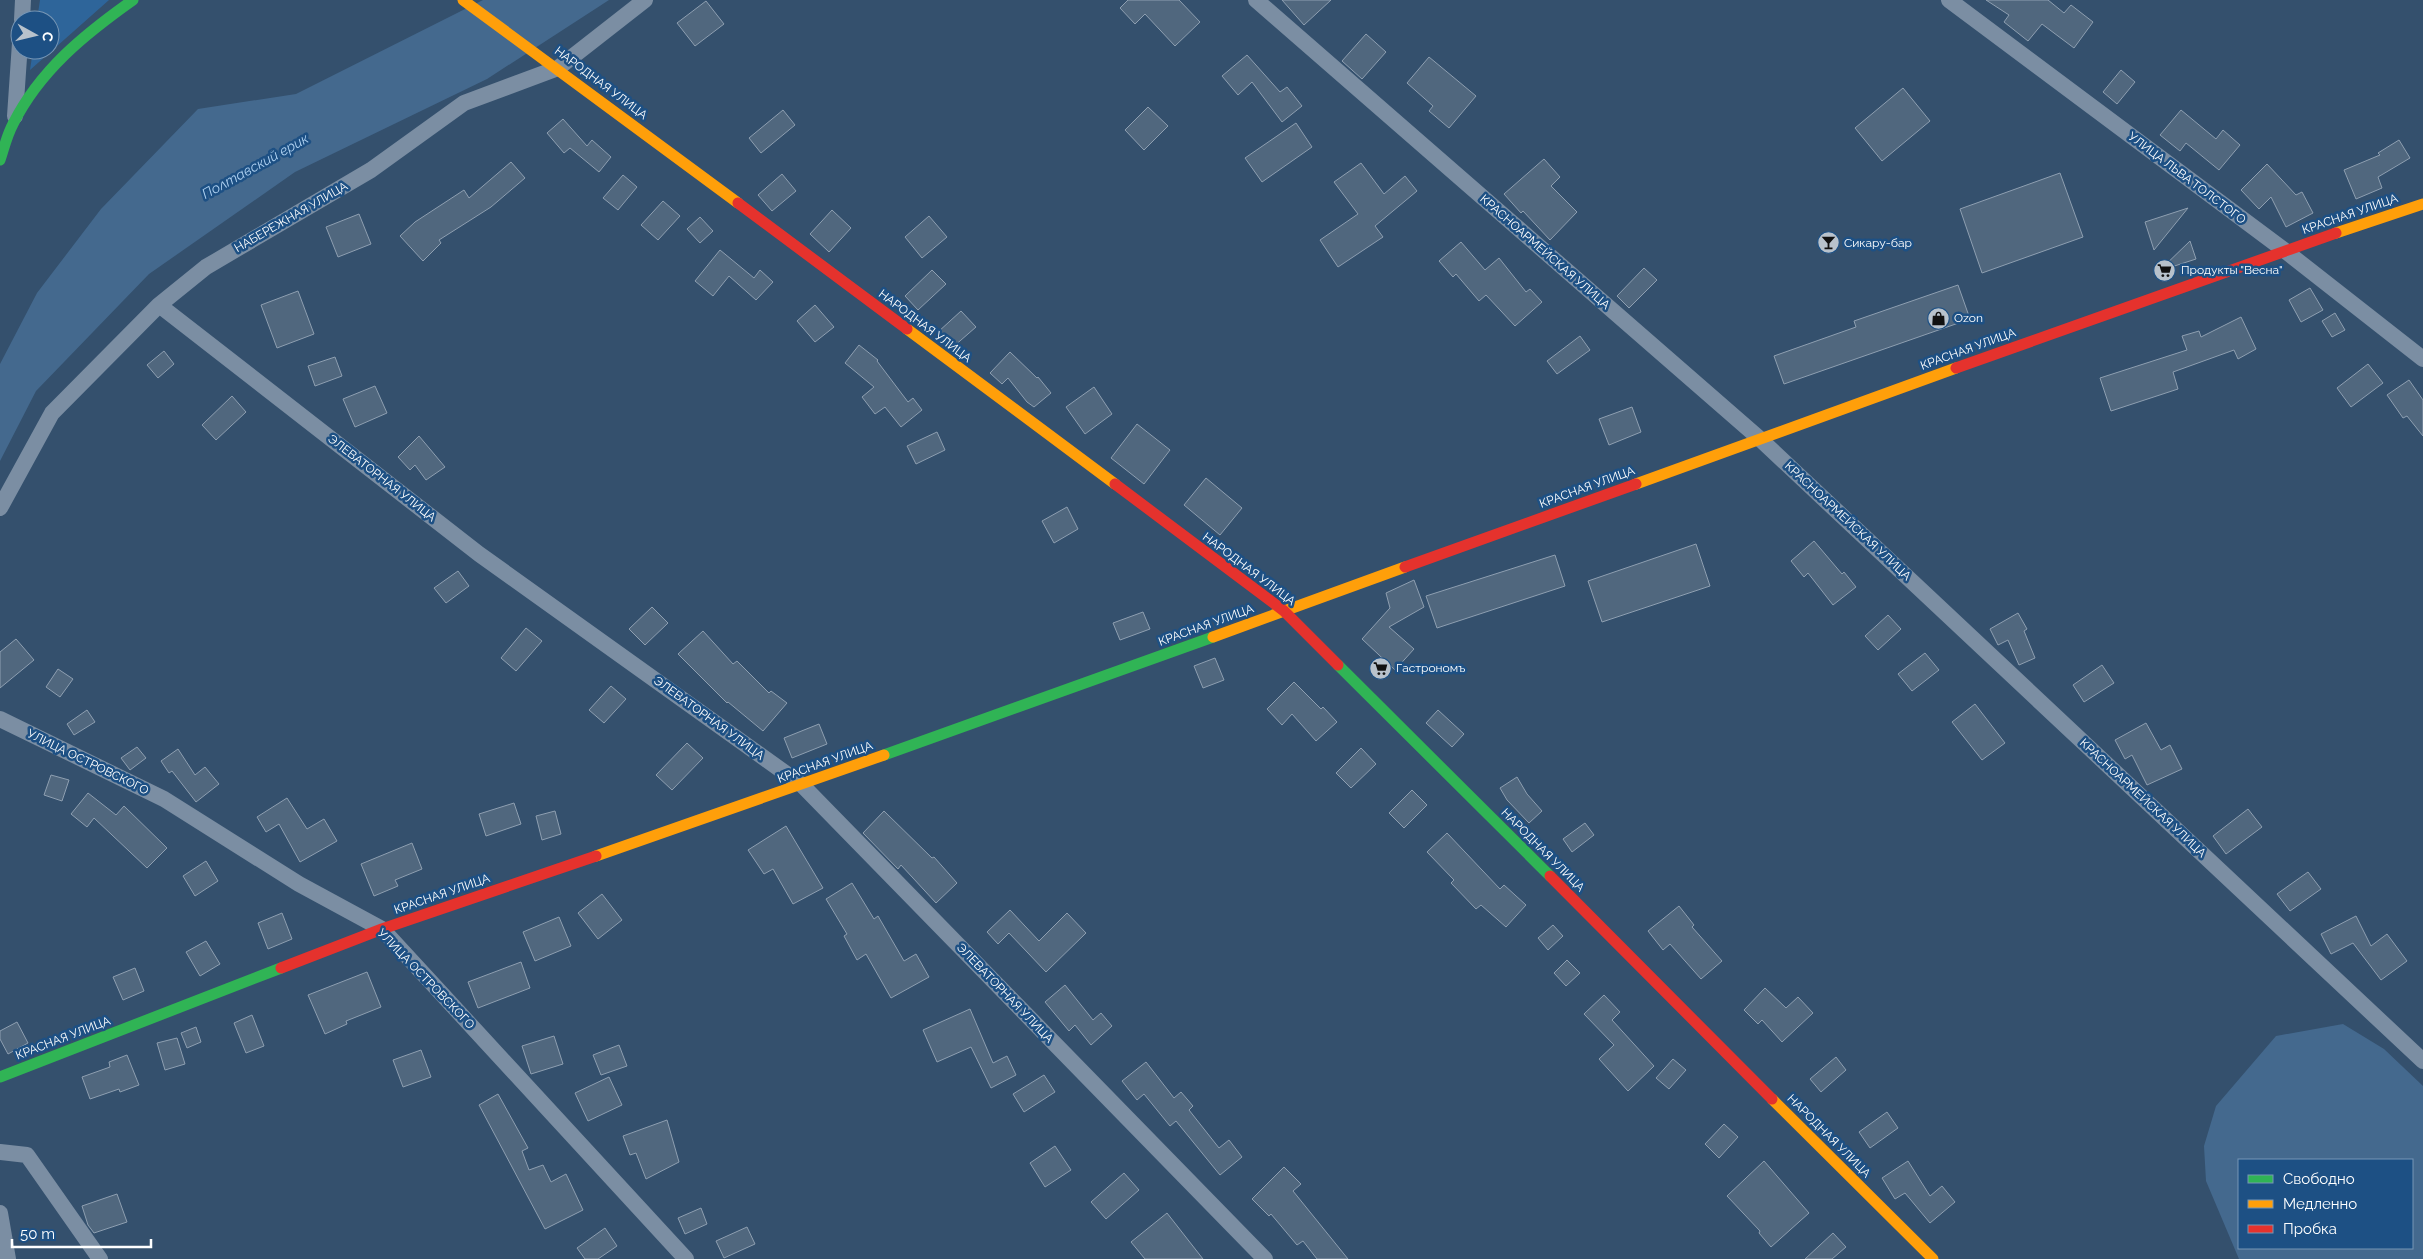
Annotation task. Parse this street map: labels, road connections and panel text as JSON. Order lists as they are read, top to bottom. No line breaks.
{"streets":{"street":["НАРОДНАЯ УЛИЦА","УЛИЦА ЛЬВА ТОЛСТОГО","КРАСНАЯ УЛИЦА","НАБЕРЕЖНАЯ УЛИЦА","КРАСНОАРМЕЙСКАЯ УЛИЦА","ЭЛЕВАТОРНАЯ УЛИЦА","УЛИЦА ОСТРОВСКОГО"]},"crossings":[["НАРОДНАЯ УЛИЦА","КРАСНАЯ УЛИЦА"],["НАРОДНАЯ УЛИЦА","НАБЕРЕЖНАЯ УЛИЦА"],["УЛИЦА ЛЬВА ТОЛСТОГО","КРАСНАЯ УЛИЦА"],["КРАСНАЯ УЛИЦА","КРАСНОАРМЕЙСКАЯ УЛИЦА"],["КРАСНАЯ УЛИЦА","ЭЛЕВАТОРНАЯ УЛИЦА"],["КРАСНАЯ УЛИЦА","УЛИЦА ОСТРОВСКОГО"],["НАБЕРЕЖНАЯ УЛИЦА","ЭЛЕВАТОРНАЯ УЛИЦА"]],"water":["Полтавский ерик"],"places":{"bar":["Сикару-бар"],"supermarket":["Продукты \"Весна\"","Гастрономъ"],"shop":["Ozon"]},"legend":["Свободно","Медленно","Пробка"],"scale_bar":"50 m","north":"right"}
